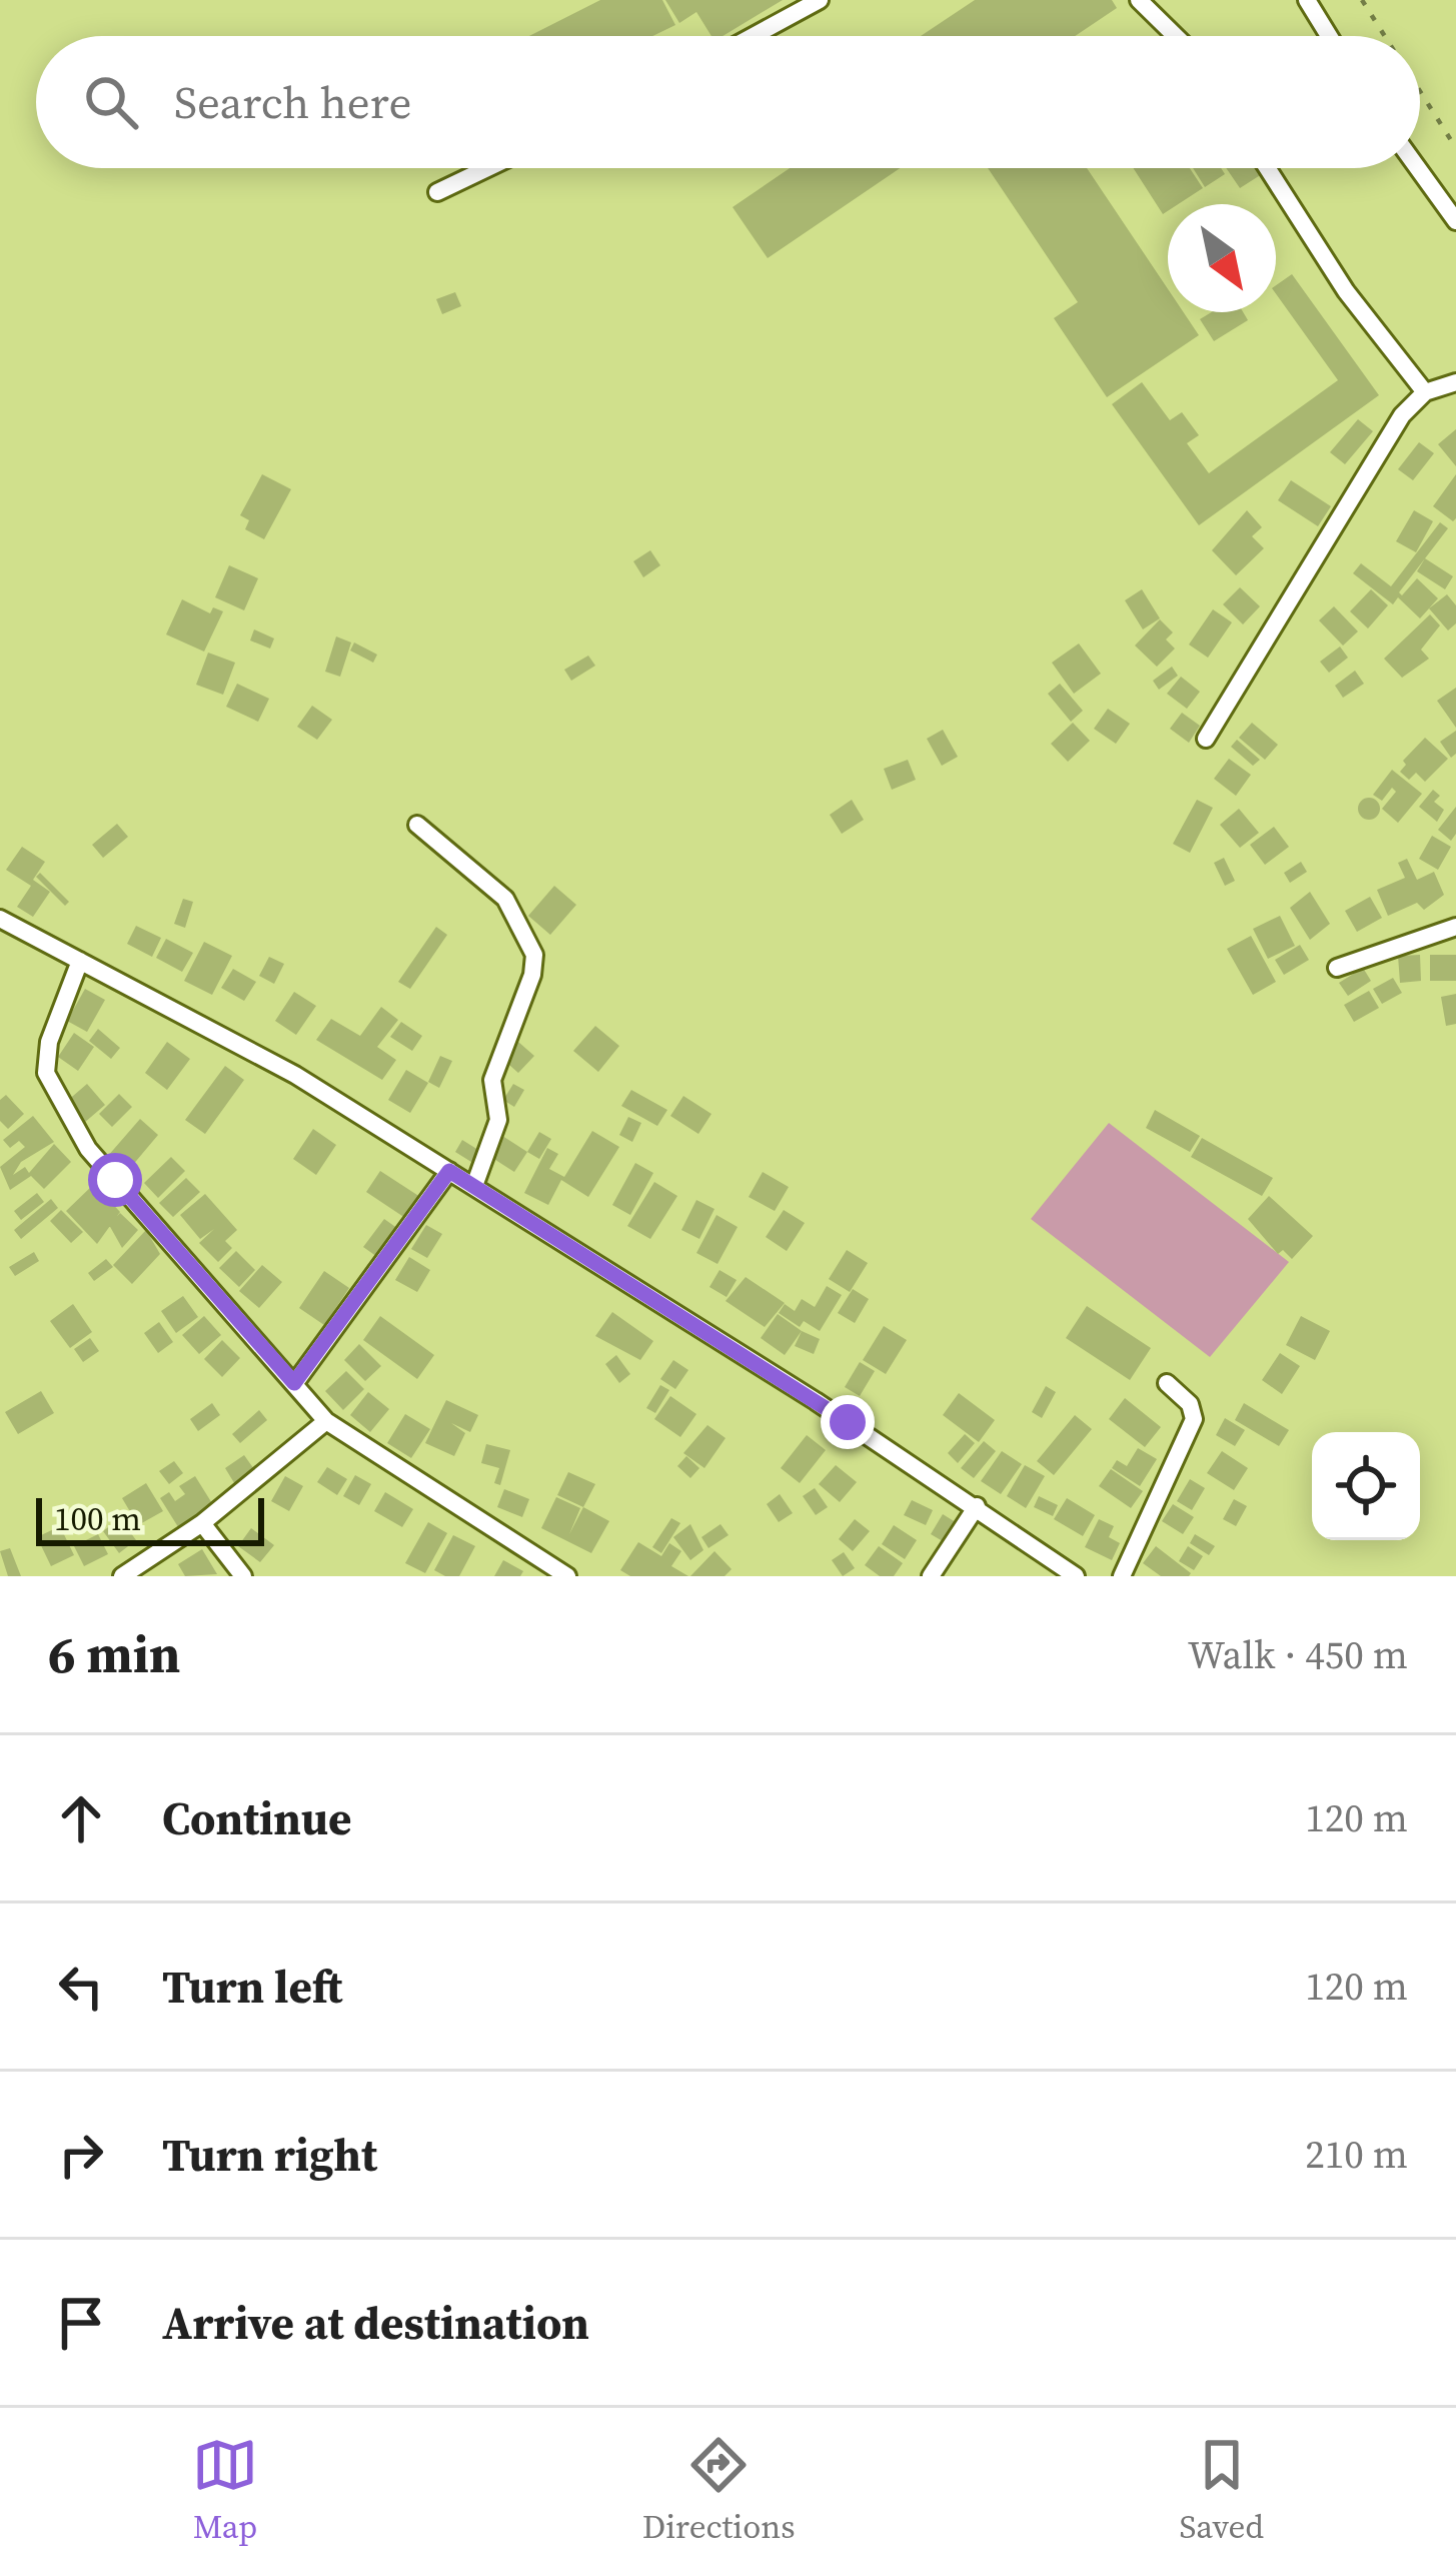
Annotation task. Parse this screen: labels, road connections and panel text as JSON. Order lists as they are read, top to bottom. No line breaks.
{"scale_bar":"100 m","north":"bottom right","page":{"search":"Search here","scale":"100 m","heading":["6 min","Walk · 450 m"],"list":[["Continue","120 m"],["Turn left","120 m"],["Turn right","210 m"],"Arrive at destination"],"nav":["Map","Directions","Saved"]}}
